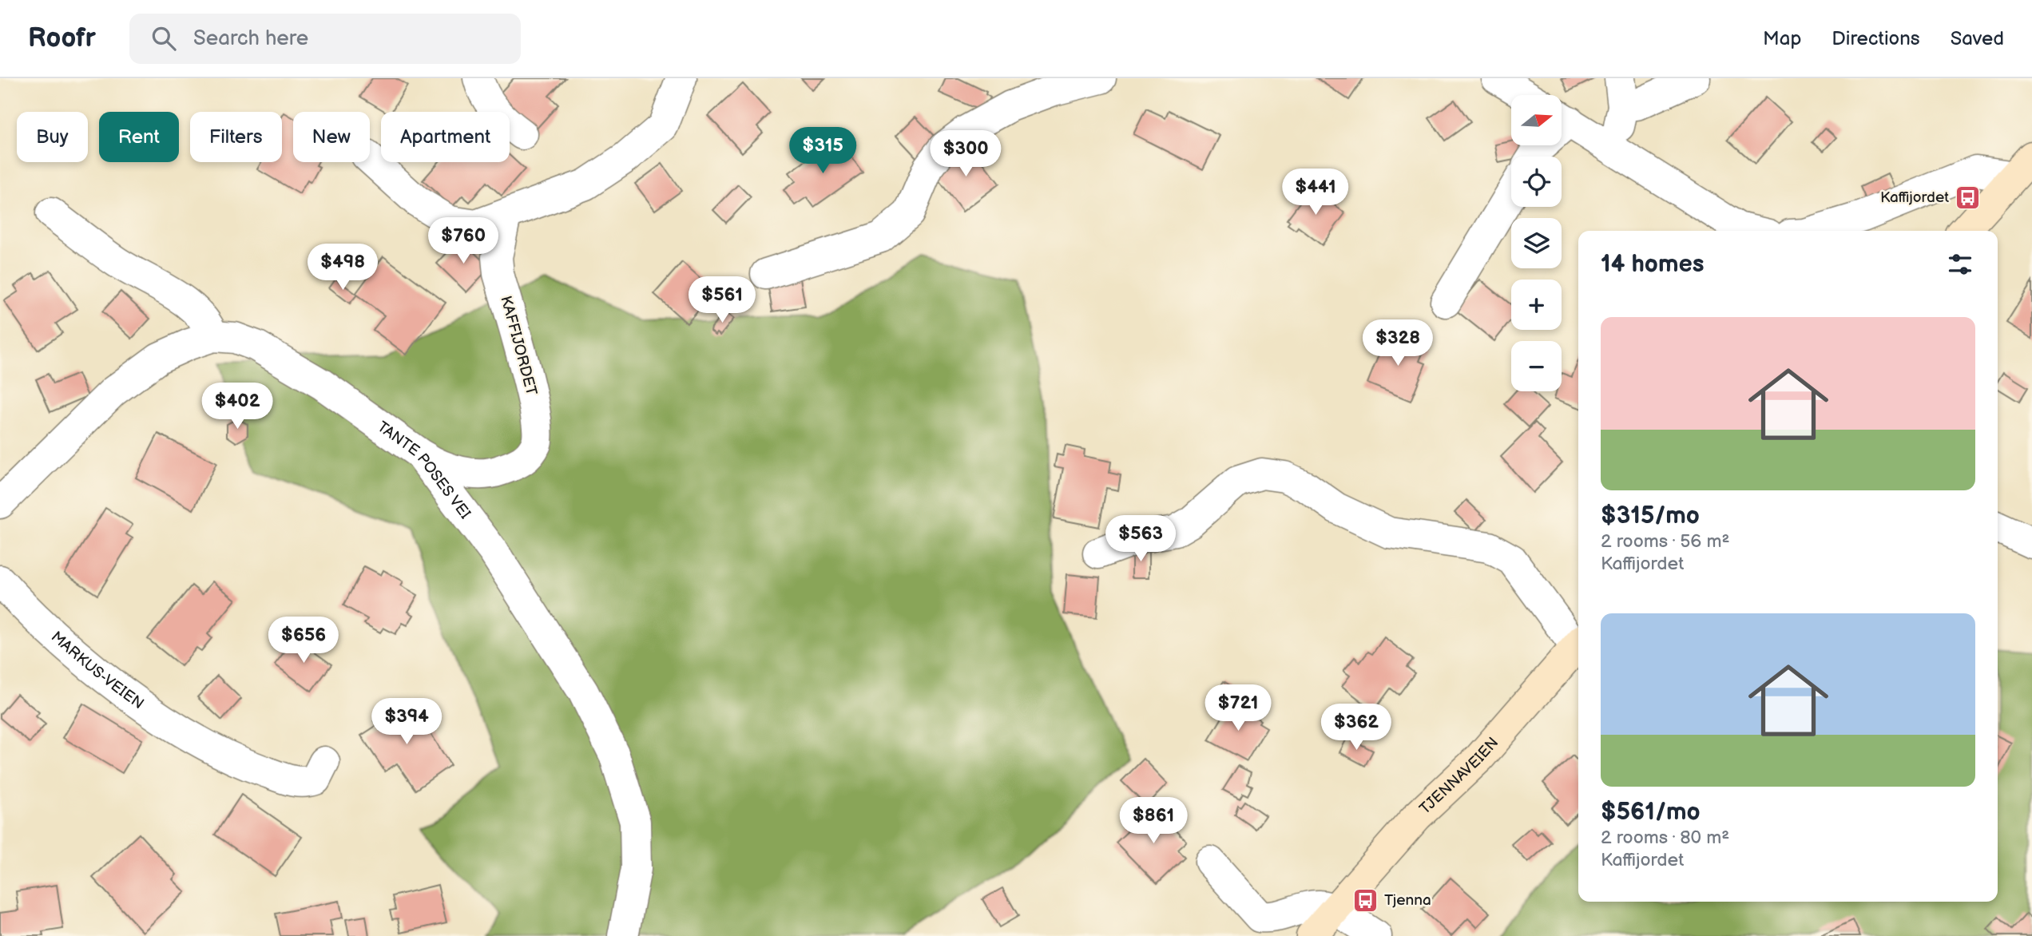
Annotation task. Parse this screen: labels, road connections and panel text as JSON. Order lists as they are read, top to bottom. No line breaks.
{"streets":{"main road":["TJENNAVEIEN"],"street":["KAFFIJORDET","TANTE POSES VEI","MARKUS-VEIEN"]},"crossings":[["KAFFIJORDET","TANTE POSES VEI"]],"places":{"bus stop":["Kaffijordet","Tjenna"]},"north":"right","page":{"header":"Roofr","search":"Search here","nav":["Map","Directions","Saved"],"map_buttons":["+","−"],"chip":["Buy","Rent","Filters","New","Apartment"],"price":["$315","$300","$441","$760","$498","$561","$328","$402","$563","$656","$721","$394","$362","$861"],"heading":"14 homes","list":[{"name":"$315/mo","note":"2 rooms · 56 m² · Kaffijordet"},{"name":"$561/mo","note":"2 rooms · 80 m² · Kaffijordet"}]}}
